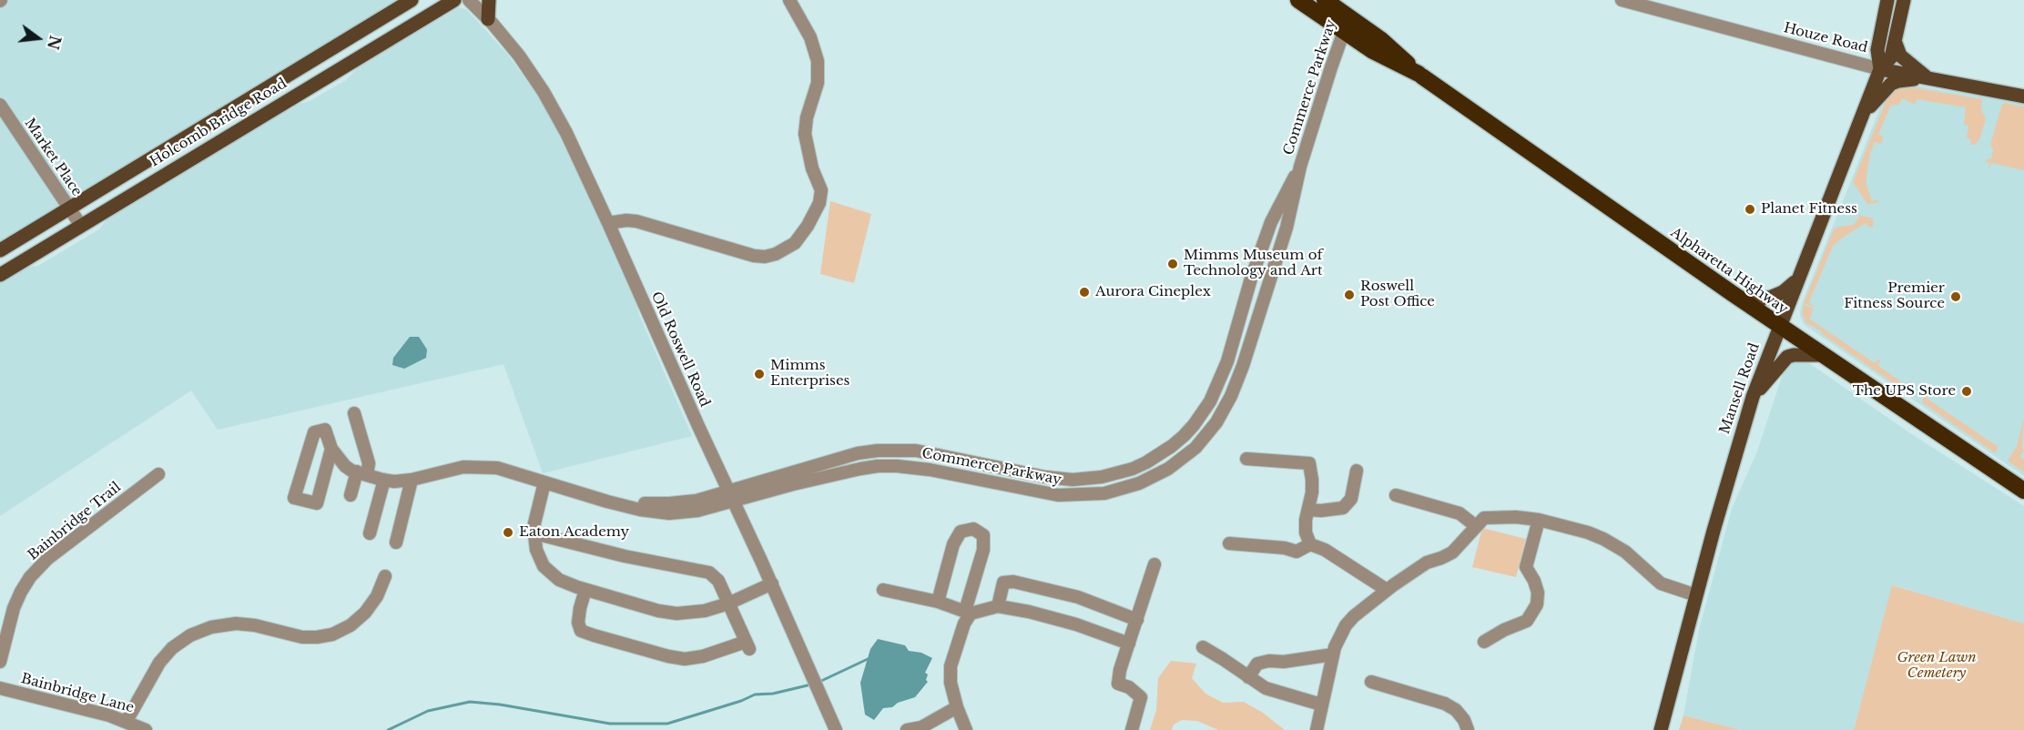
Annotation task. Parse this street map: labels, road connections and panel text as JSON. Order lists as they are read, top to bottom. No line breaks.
{"streets":{"highway":["Alpharetta Highway"],"main road":["Houze Road","Holcomb Bridge Road","Mansell Road"],"street":["Commerce Parkway","Market Place","Old Roswell Road","Bainbridge Trail","Bainbridge Lane"]},"crossings":[["Houze Road","Mansell Road"],["Commerce Parkway","Alpharetta Highway"],["Commerce Parkway","Old Roswell Road"],["Holcomb Bridge Road","Market Place"],["Alpharetta Highway","Mansell Road"]],"parks":["Green Lawn Cemetery"],"places":["Planet Fitness","Mimms Museum of Technology and Art","Aurora Cineplex","Roswell Post Office","Premier Fitness Source","Mimms Enterprises","The UPS Store","Eaton Academy"],"north":"right"}
